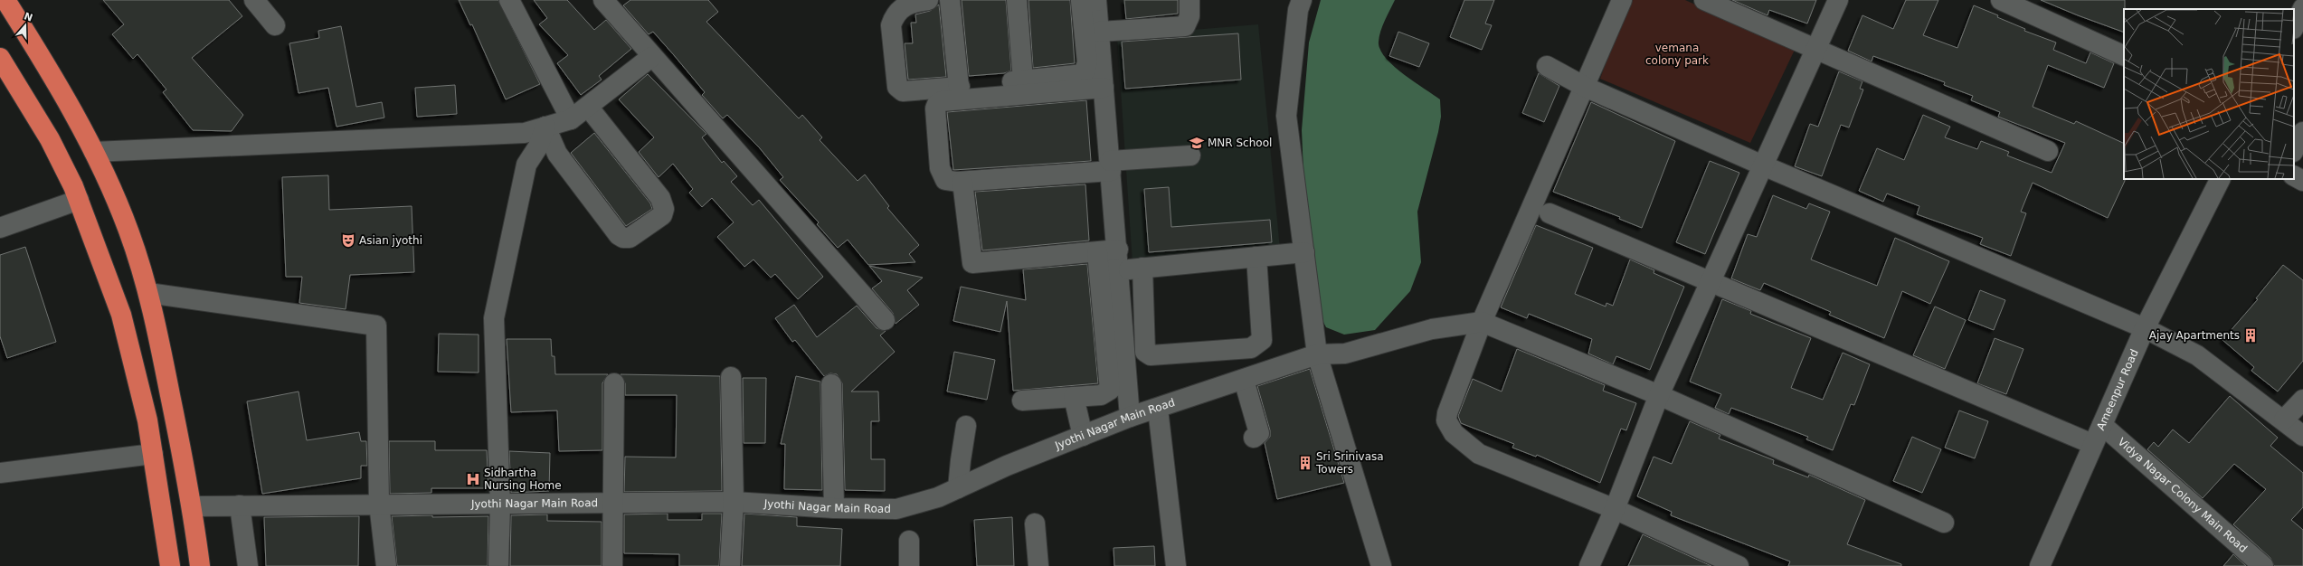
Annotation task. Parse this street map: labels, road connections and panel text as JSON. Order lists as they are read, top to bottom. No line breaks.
{"streets":{"street":["Ameenpur Road","Jyothi Nagar Main Road","Vidya Nagar Colony Main Road"]},"crossings":[["Ameenpur Road","Vidya Nagar Colony Main Road"]],"parks":["vemana colony park"],"places":{"school or university":["MNR School"],"theatre":["Asian jyothi"],"building":["Ajay Apartments","Sri Srinivasa Towers"],"hospital":["Sidhartha Nursing Home"]},"north":"top"}
